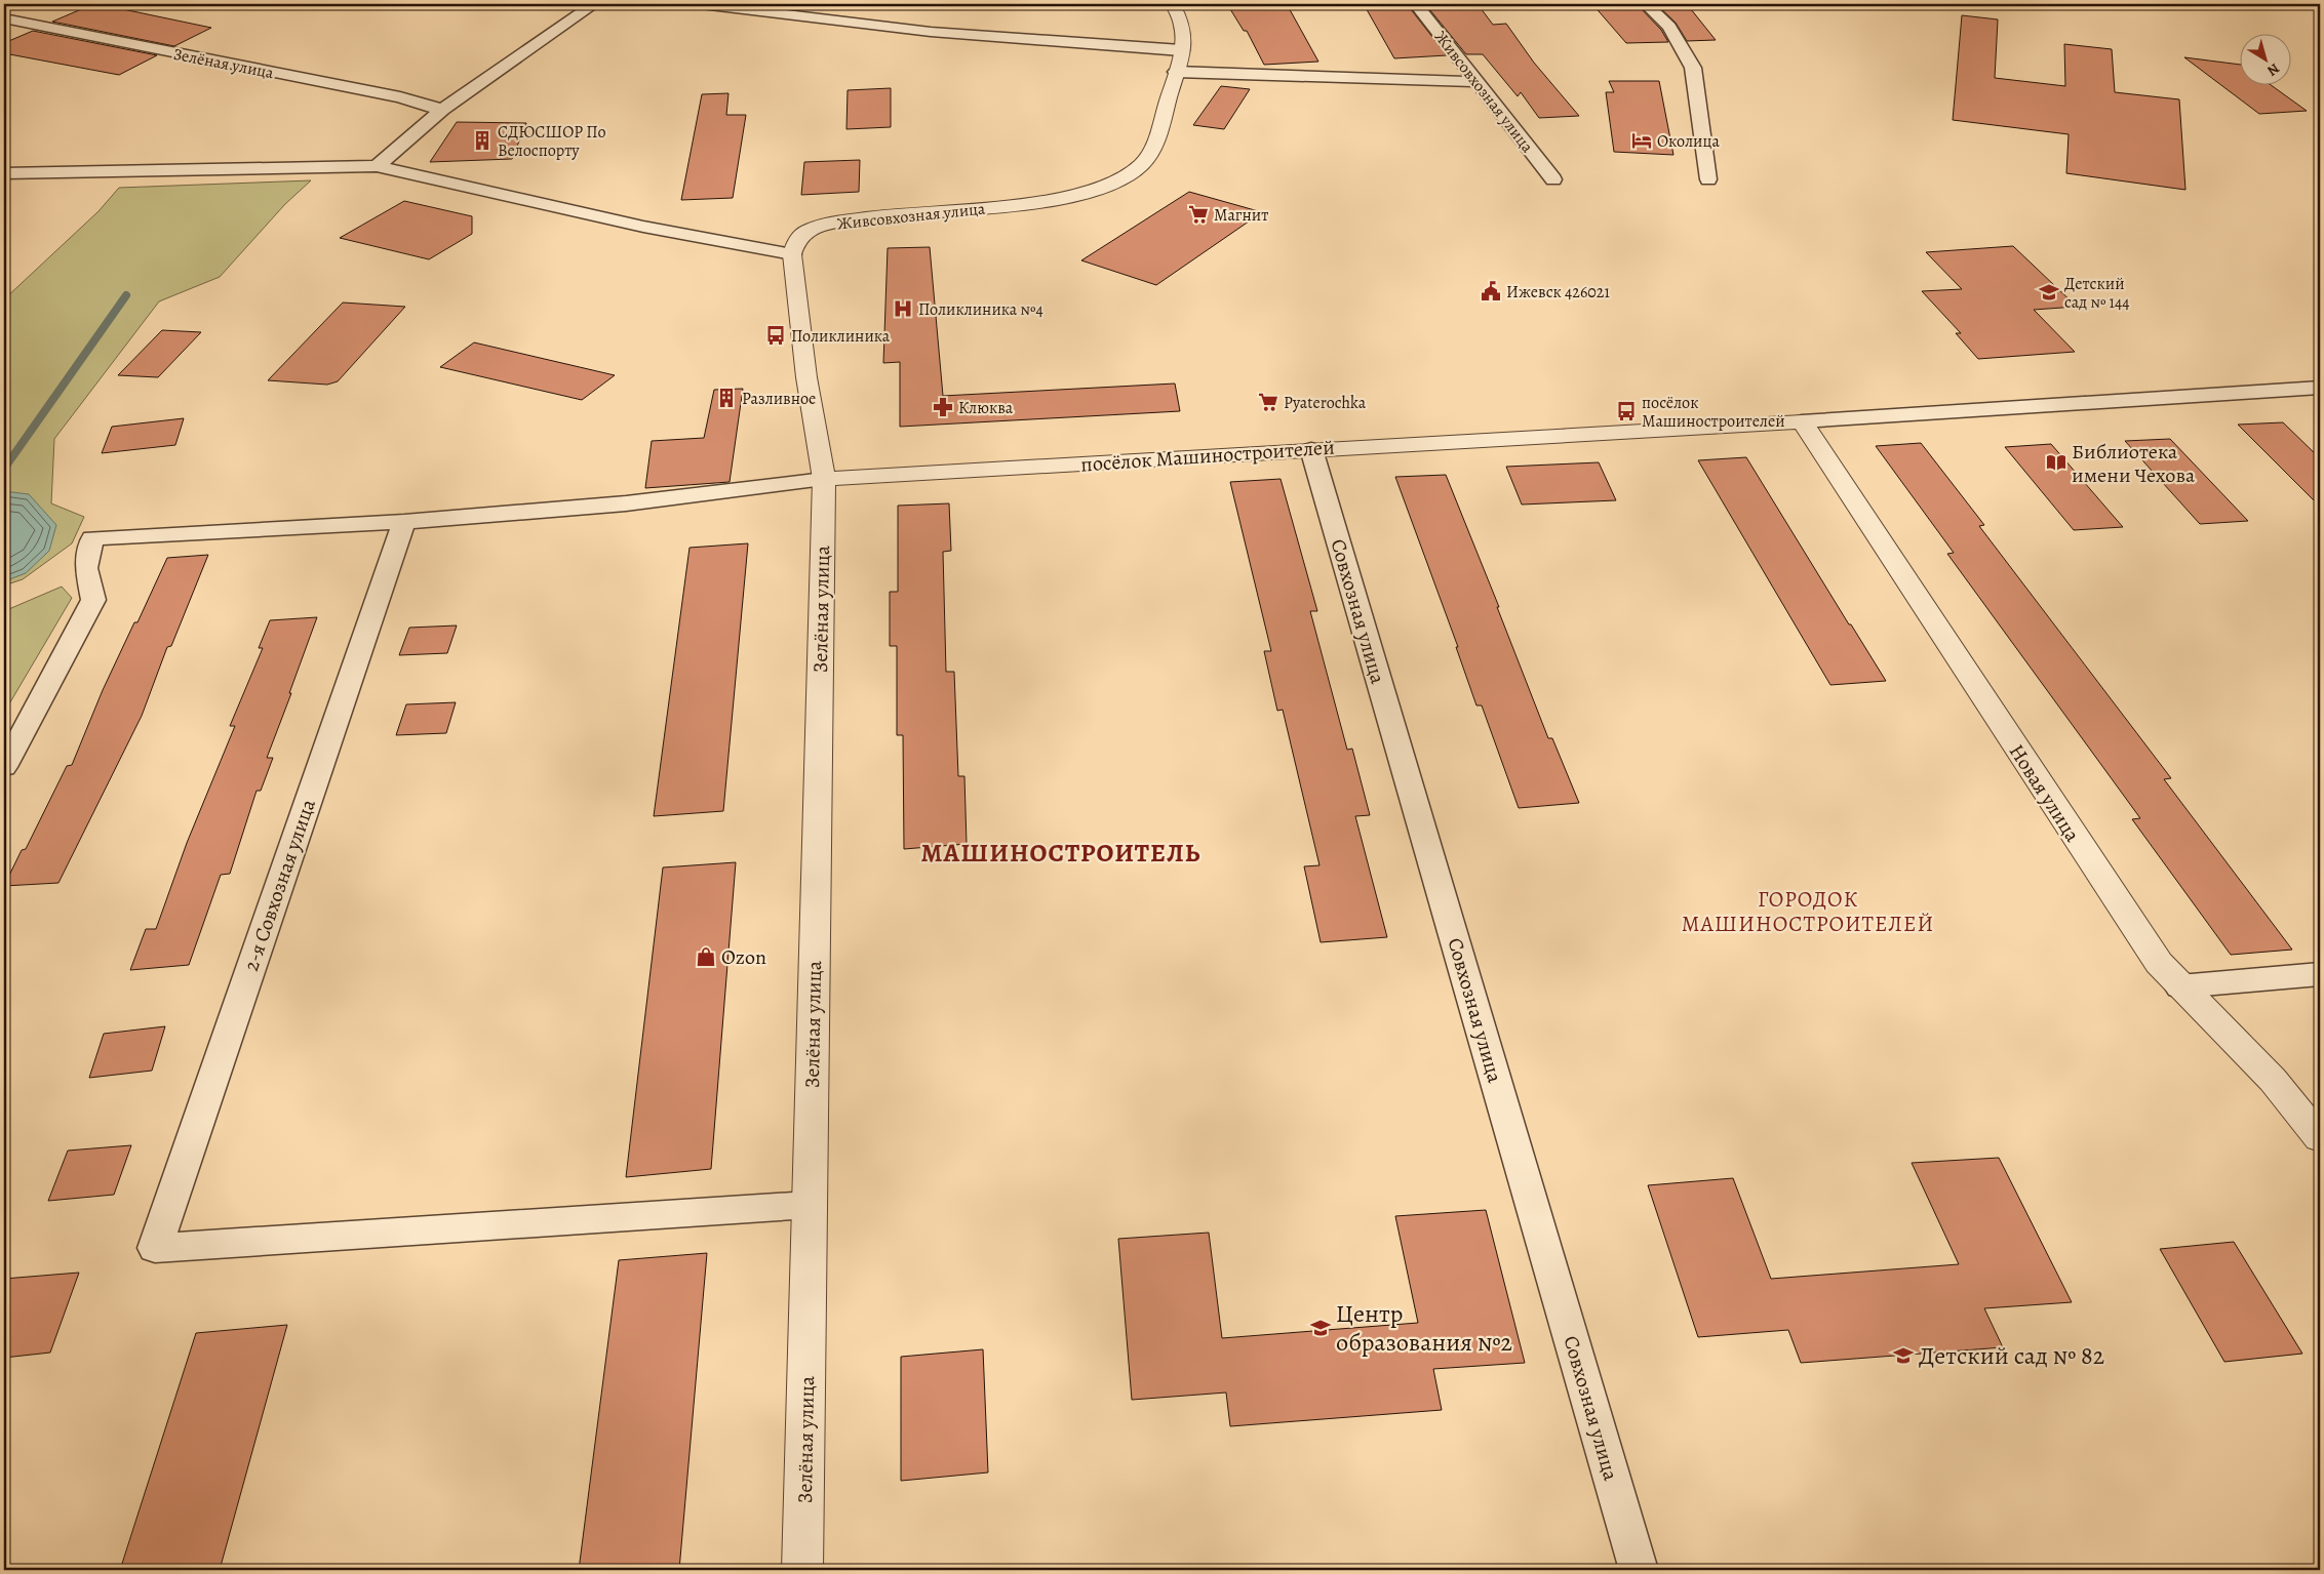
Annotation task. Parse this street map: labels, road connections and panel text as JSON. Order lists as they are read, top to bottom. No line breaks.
{"streets":{"street":["Зелёная улица","Живсовхозная улица","посёлок Машиностроителей","Совхозная улица","Новая улица","2-я Совхозная улица"]},"crossings":[["Зелёная улица","посёлок Машиностроителей"],["Зелёная улица","2-я Совхозная улица"],["посёлок Машиностроителей","Совхозная улица"],["посёлок Машиностроителей","Новая улица"]],"districts":["МАШИНОСТРОИТЕЛЬ","ГОРОДОК МАШИНОСТРОИТЕЛЕЙ"],"places":{"building":["СДЮСШОР По Велоспорту","Разливное"],"hotel":["Околица"],"supermarket":["Магнит","Pyaterochka"],"public building":["Ижевск 426021"],"school or university":["Детский сад № 144","Центр образования №2","Детский сад № 82"],"hospital":["Поликлиника №4"],"bus stop":["Поликлиника","посёлок Машиностроителей"],"pharmacy":["Клюква"],"library":["Библиотека имени Чехова"],"shop":["Ozon"]},"north":"bottom right"}
